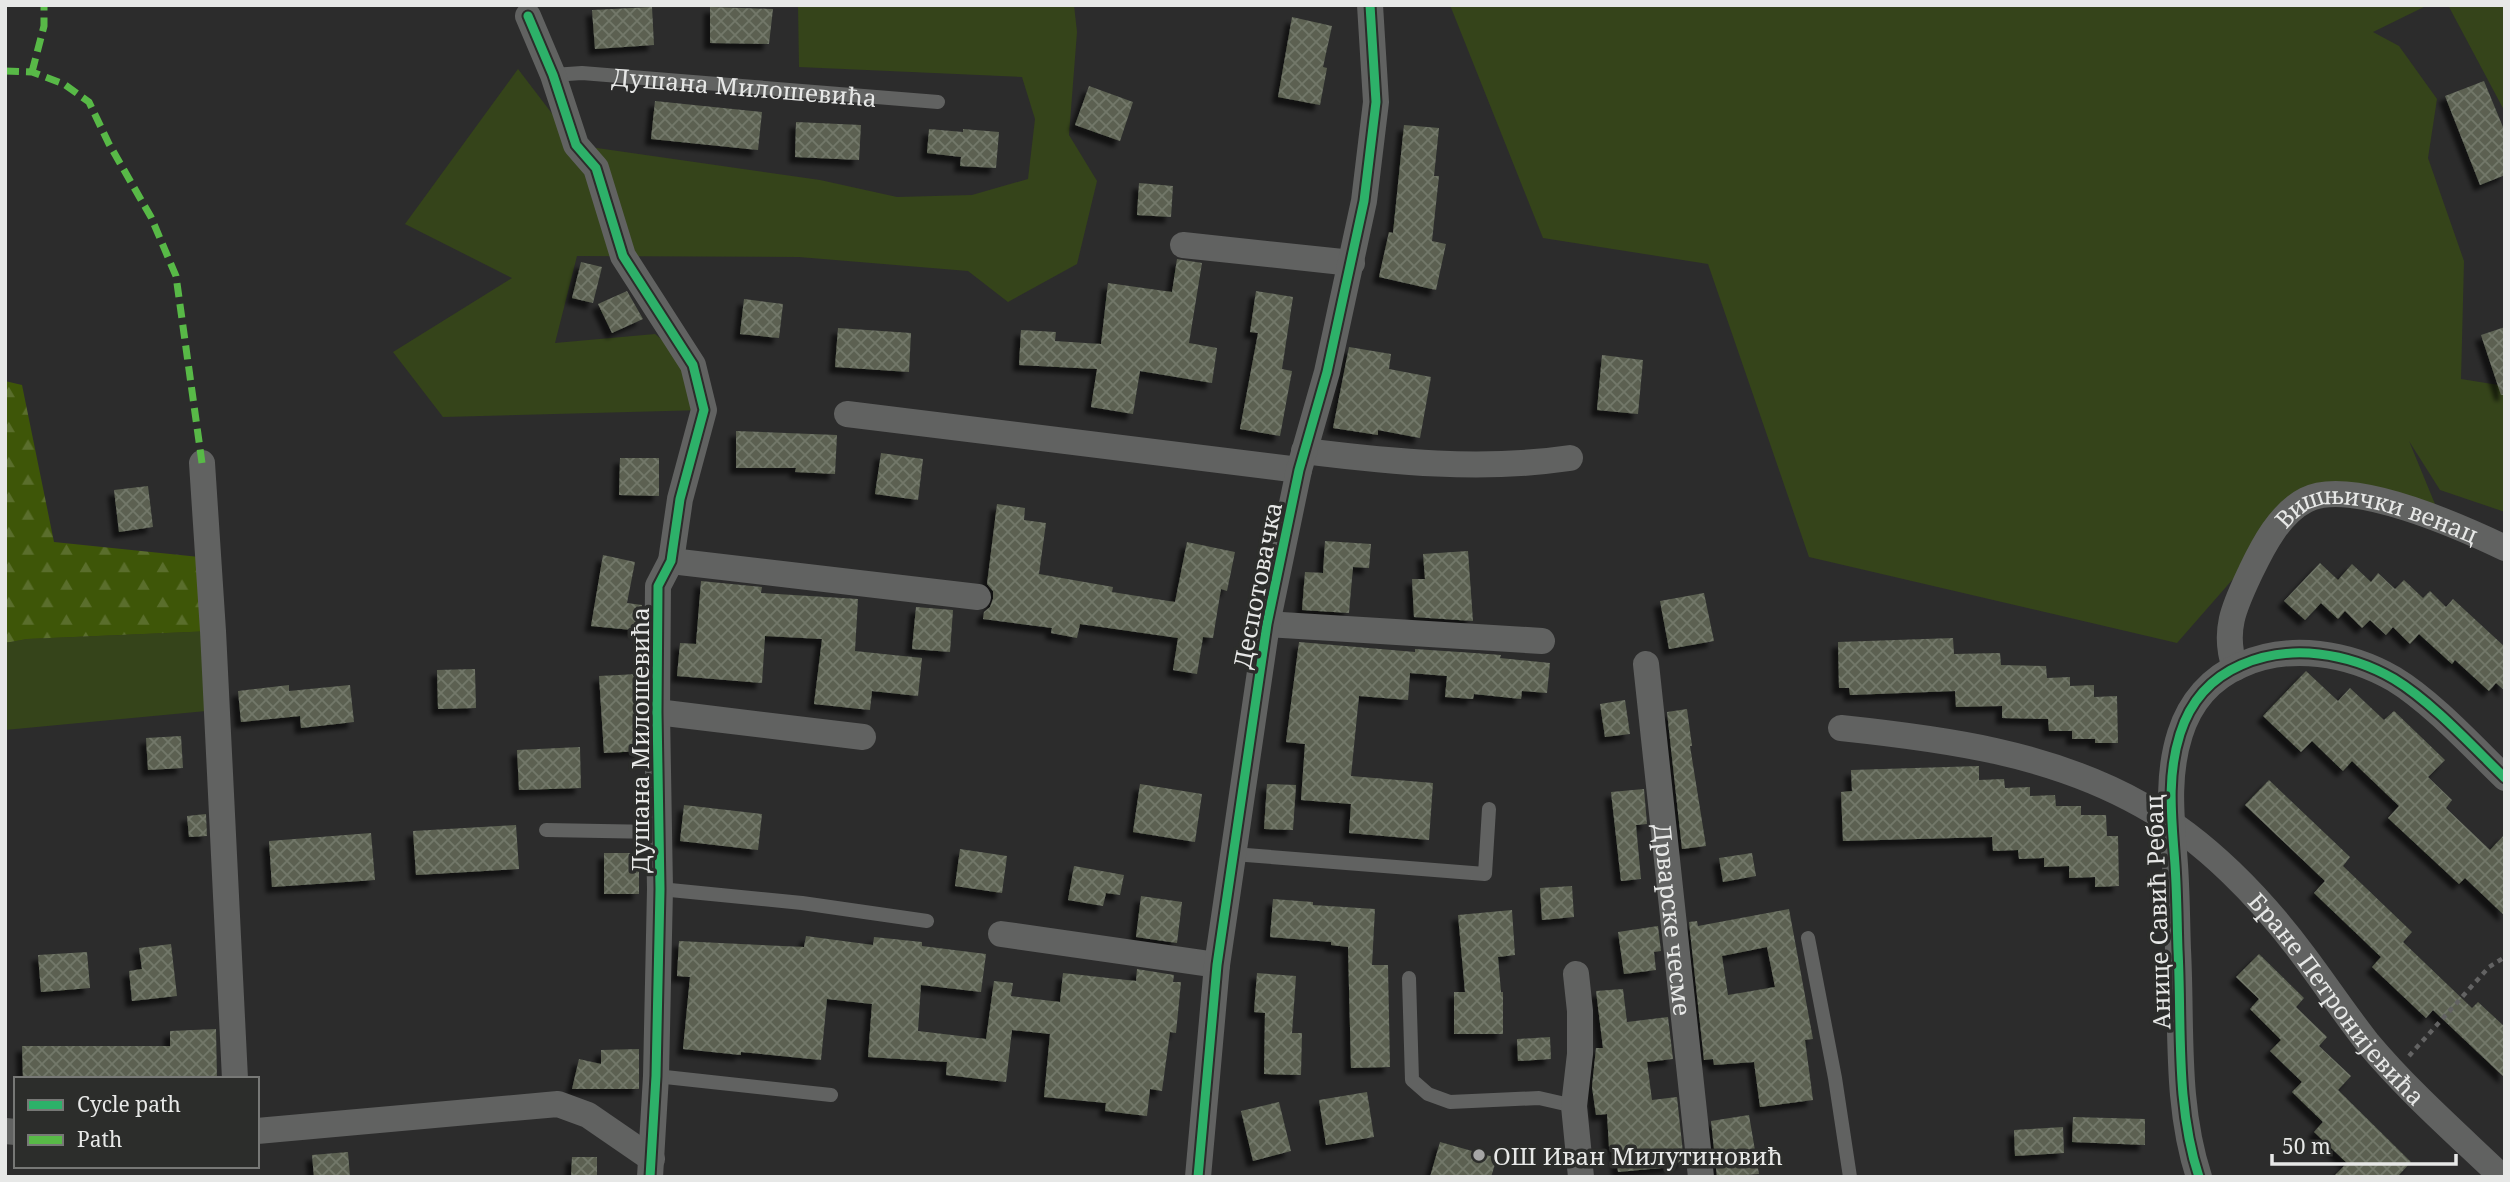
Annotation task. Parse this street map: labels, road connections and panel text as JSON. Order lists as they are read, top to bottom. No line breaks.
{"streets":{"street":["Душана Милошевића","Вишњички венац","Деспотовачка","Анице Савић Ребац","Дрварске чесме","Бране Петронијевића"]},"crossings":[["Вишњички венац","Анице Савић Ребац"],["Анице Савић Ребац","Бране Петронијевића"]],"places":["ОШ Иван Милутиновић"],"legend":["Cycle path","Path"],"scale_bar":"50 m"}
